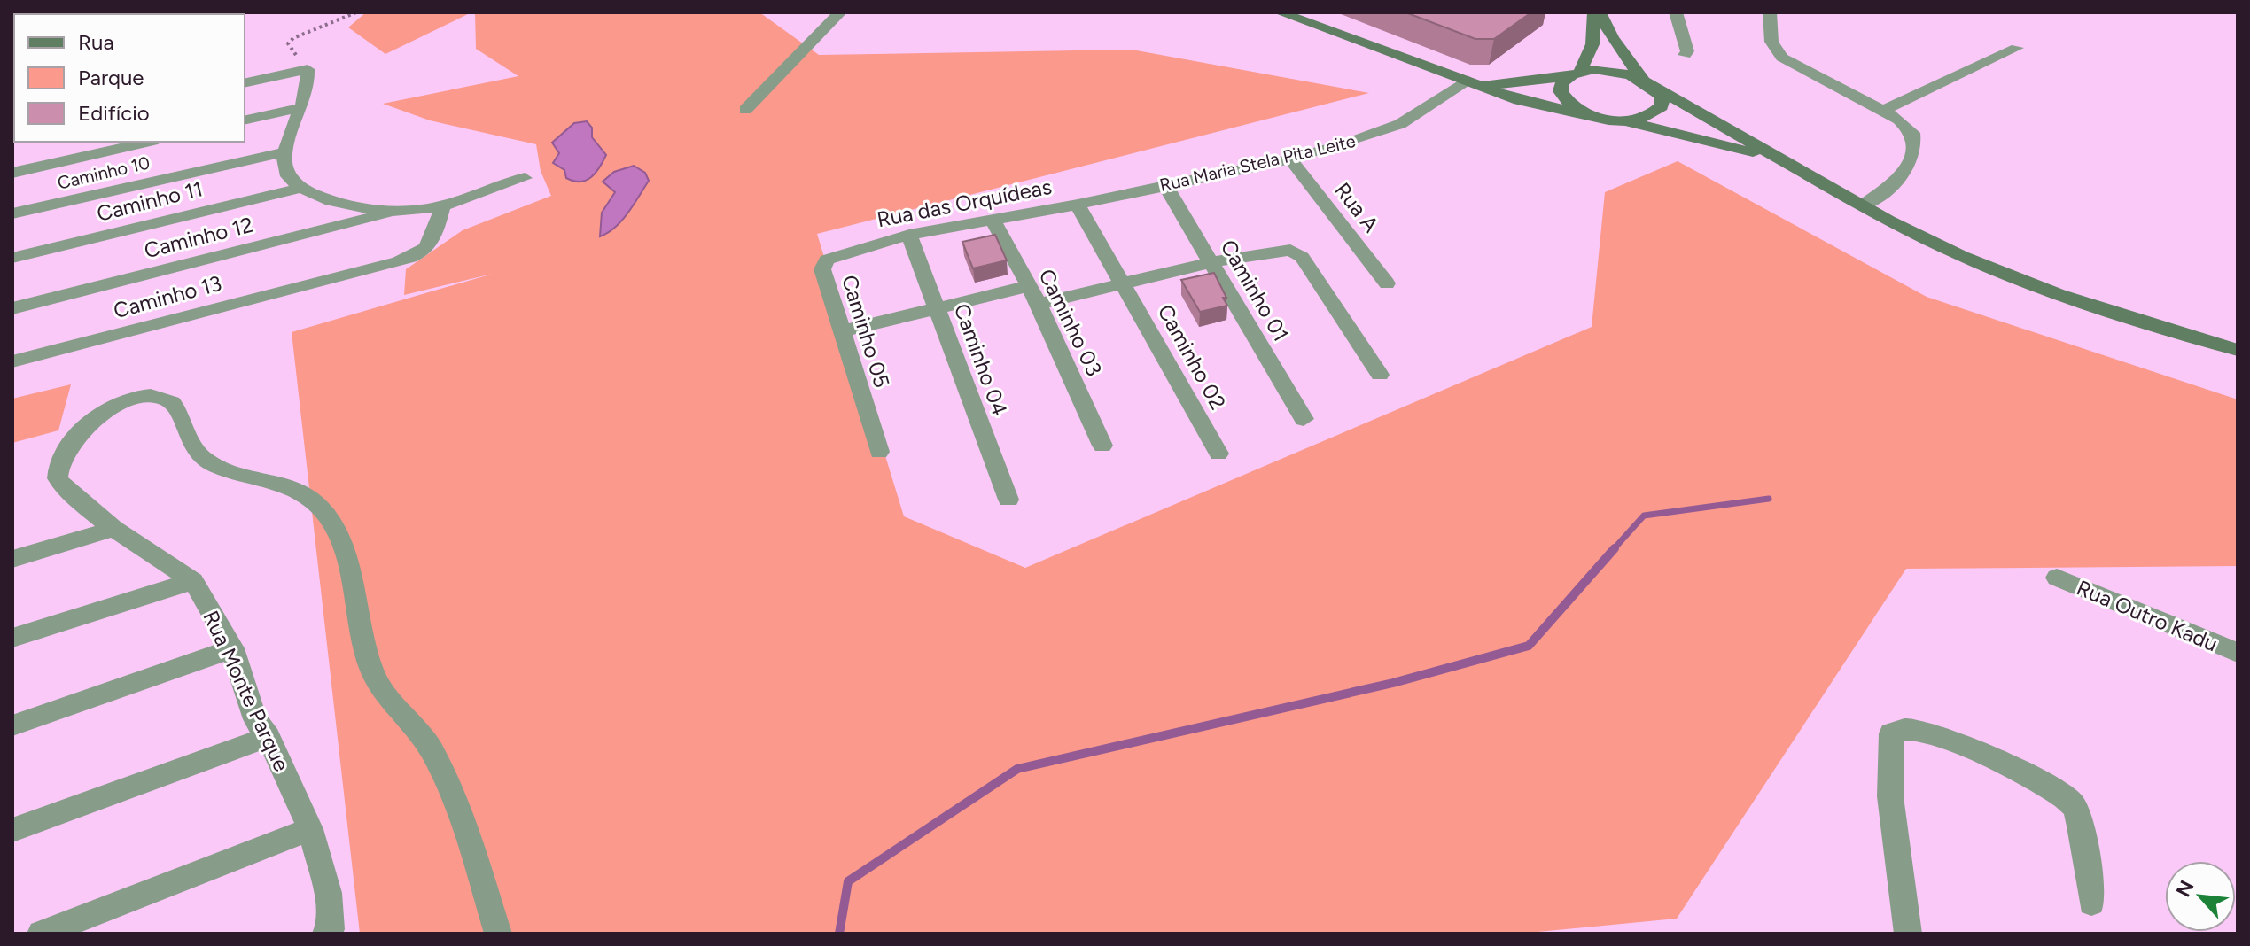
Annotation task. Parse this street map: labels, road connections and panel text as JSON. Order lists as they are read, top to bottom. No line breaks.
{"streets":{"street":["Rua Maria Stela Pita Leite","Caminho 10","Caminho 11","Rua das Orquídeas","Rua A","Caminho 12","Caminho 01","Caminho 13","Caminho 03","Caminho 05","Caminho 02","Caminho 04","Rua Outro Kadu","Rua Monte Parque"]},"crossings":[["Rua Maria Stela Pita Leite","Rua das Orquídeas"],["Rua Maria Stela Pita Leite","Rua A"],["Rua Maria Stela Pita Leite","Caminho 01"],["Rua Maria Stela Pita Leite","Caminho 02"],["Rua das Orquídeas","Caminho 03"],["Rua das Orquídeas","Caminho 05"],["Rua das Orquídeas","Caminho 02"],["Rua das Orquídeas","Caminho 04"]],"legend":["Rua","Parque","Edifício"],"north":"top left"}
